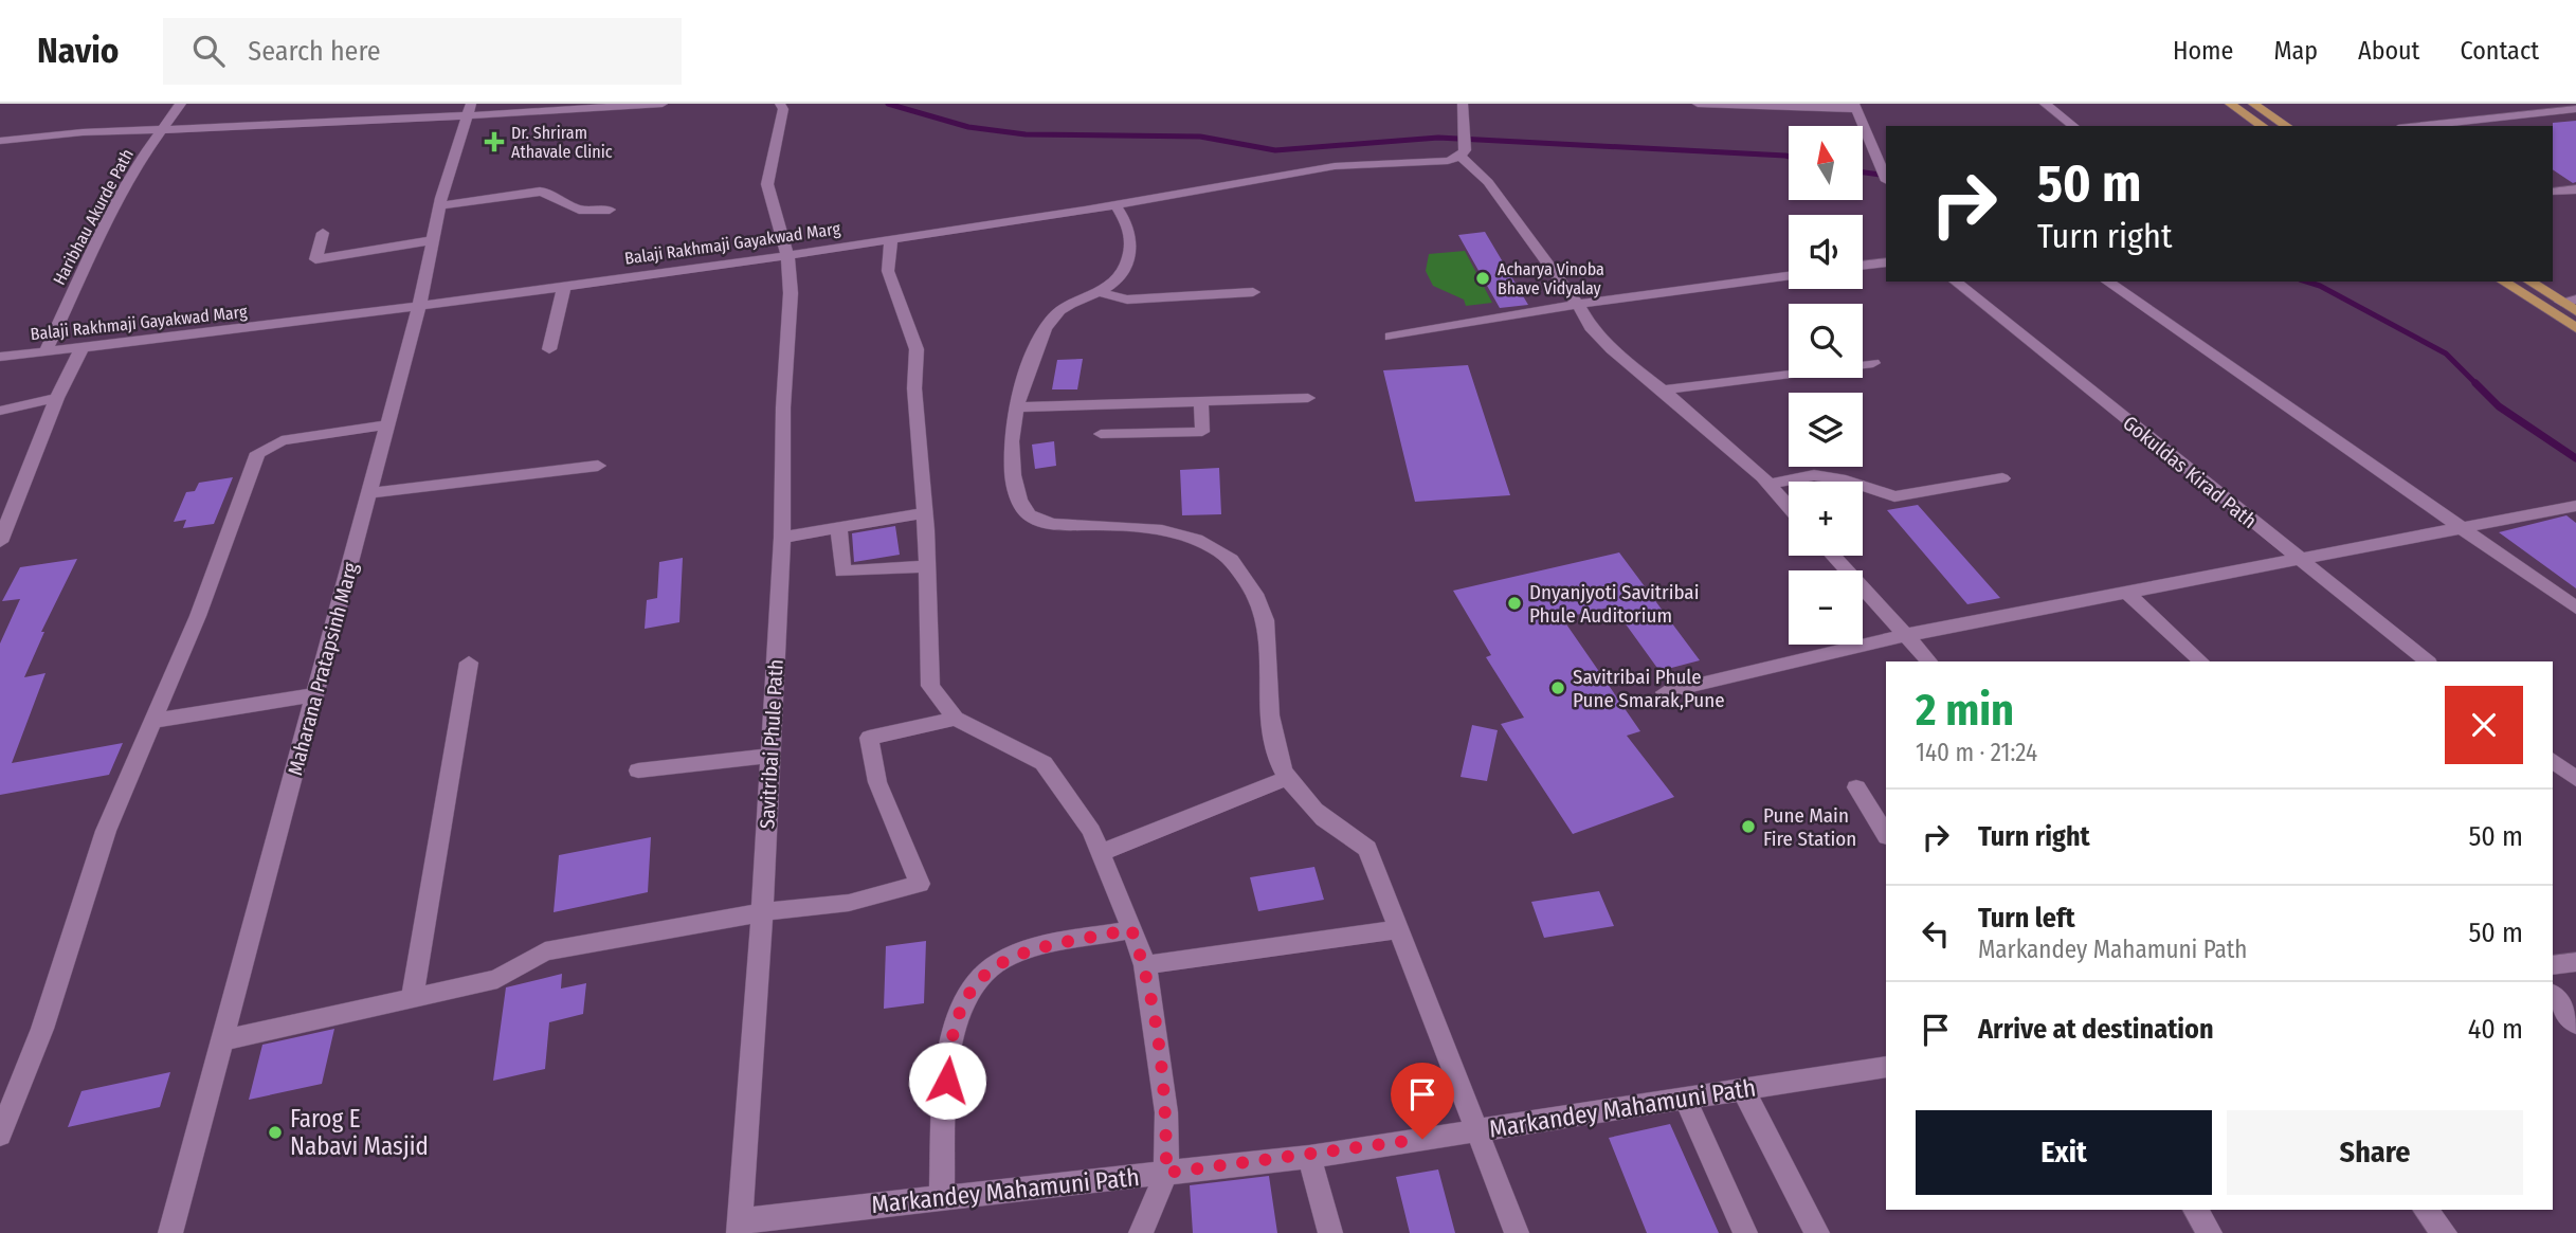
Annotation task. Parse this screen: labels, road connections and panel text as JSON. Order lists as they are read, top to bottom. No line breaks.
{"streets":{"street":["Haribhau Akurde Path","Balaji Rakhmaji Gayakwad Marg","Gokuldas Kirad Path","Maharana Pratapsinh Marg","Savitribai Phule Path","Markandey Mahamuni Path"]},"crossings":[["Haribhau Akurde Path","Balaji Rakhmaji Gayakwad Marg"],["Balaji Rakhmaji Gayakwad Marg","Maharana Pratapsinh Marg"],["Balaji Rakhmaji Gayakwad Marg","Savitribai Phule Path"],["Savitribai Phule Path","Markandey Mahamuni Path"]],"places":{"health":["Dr. Shriram Athavale Clinic"],"other":["Acharya Vinoba Bhave Vidyalay","Dnyanjyoti Savitribai Phule Auditorium","Savitribai Phule Pune Smarak,Pune","Pune Main Fire Station","Farog E Nabavi Masjid"]},"north":"top","page":{"header":"Navio","search":"Search here","nav":["Home","Map","About","Contact"],"map_buttons":["+","−"],"turn":["50 m","Turn right"],"heading":["2 min","140 m · 21:24"],"list":[{"name":"Turn right","value":"50 m"},{"name":"Turn left","note":"Markandey Mahamuni Path","value":"50 m"},{"name":"Arrive at destination","value":"40 m"}],"buttons":["Exit","Share"]}}
